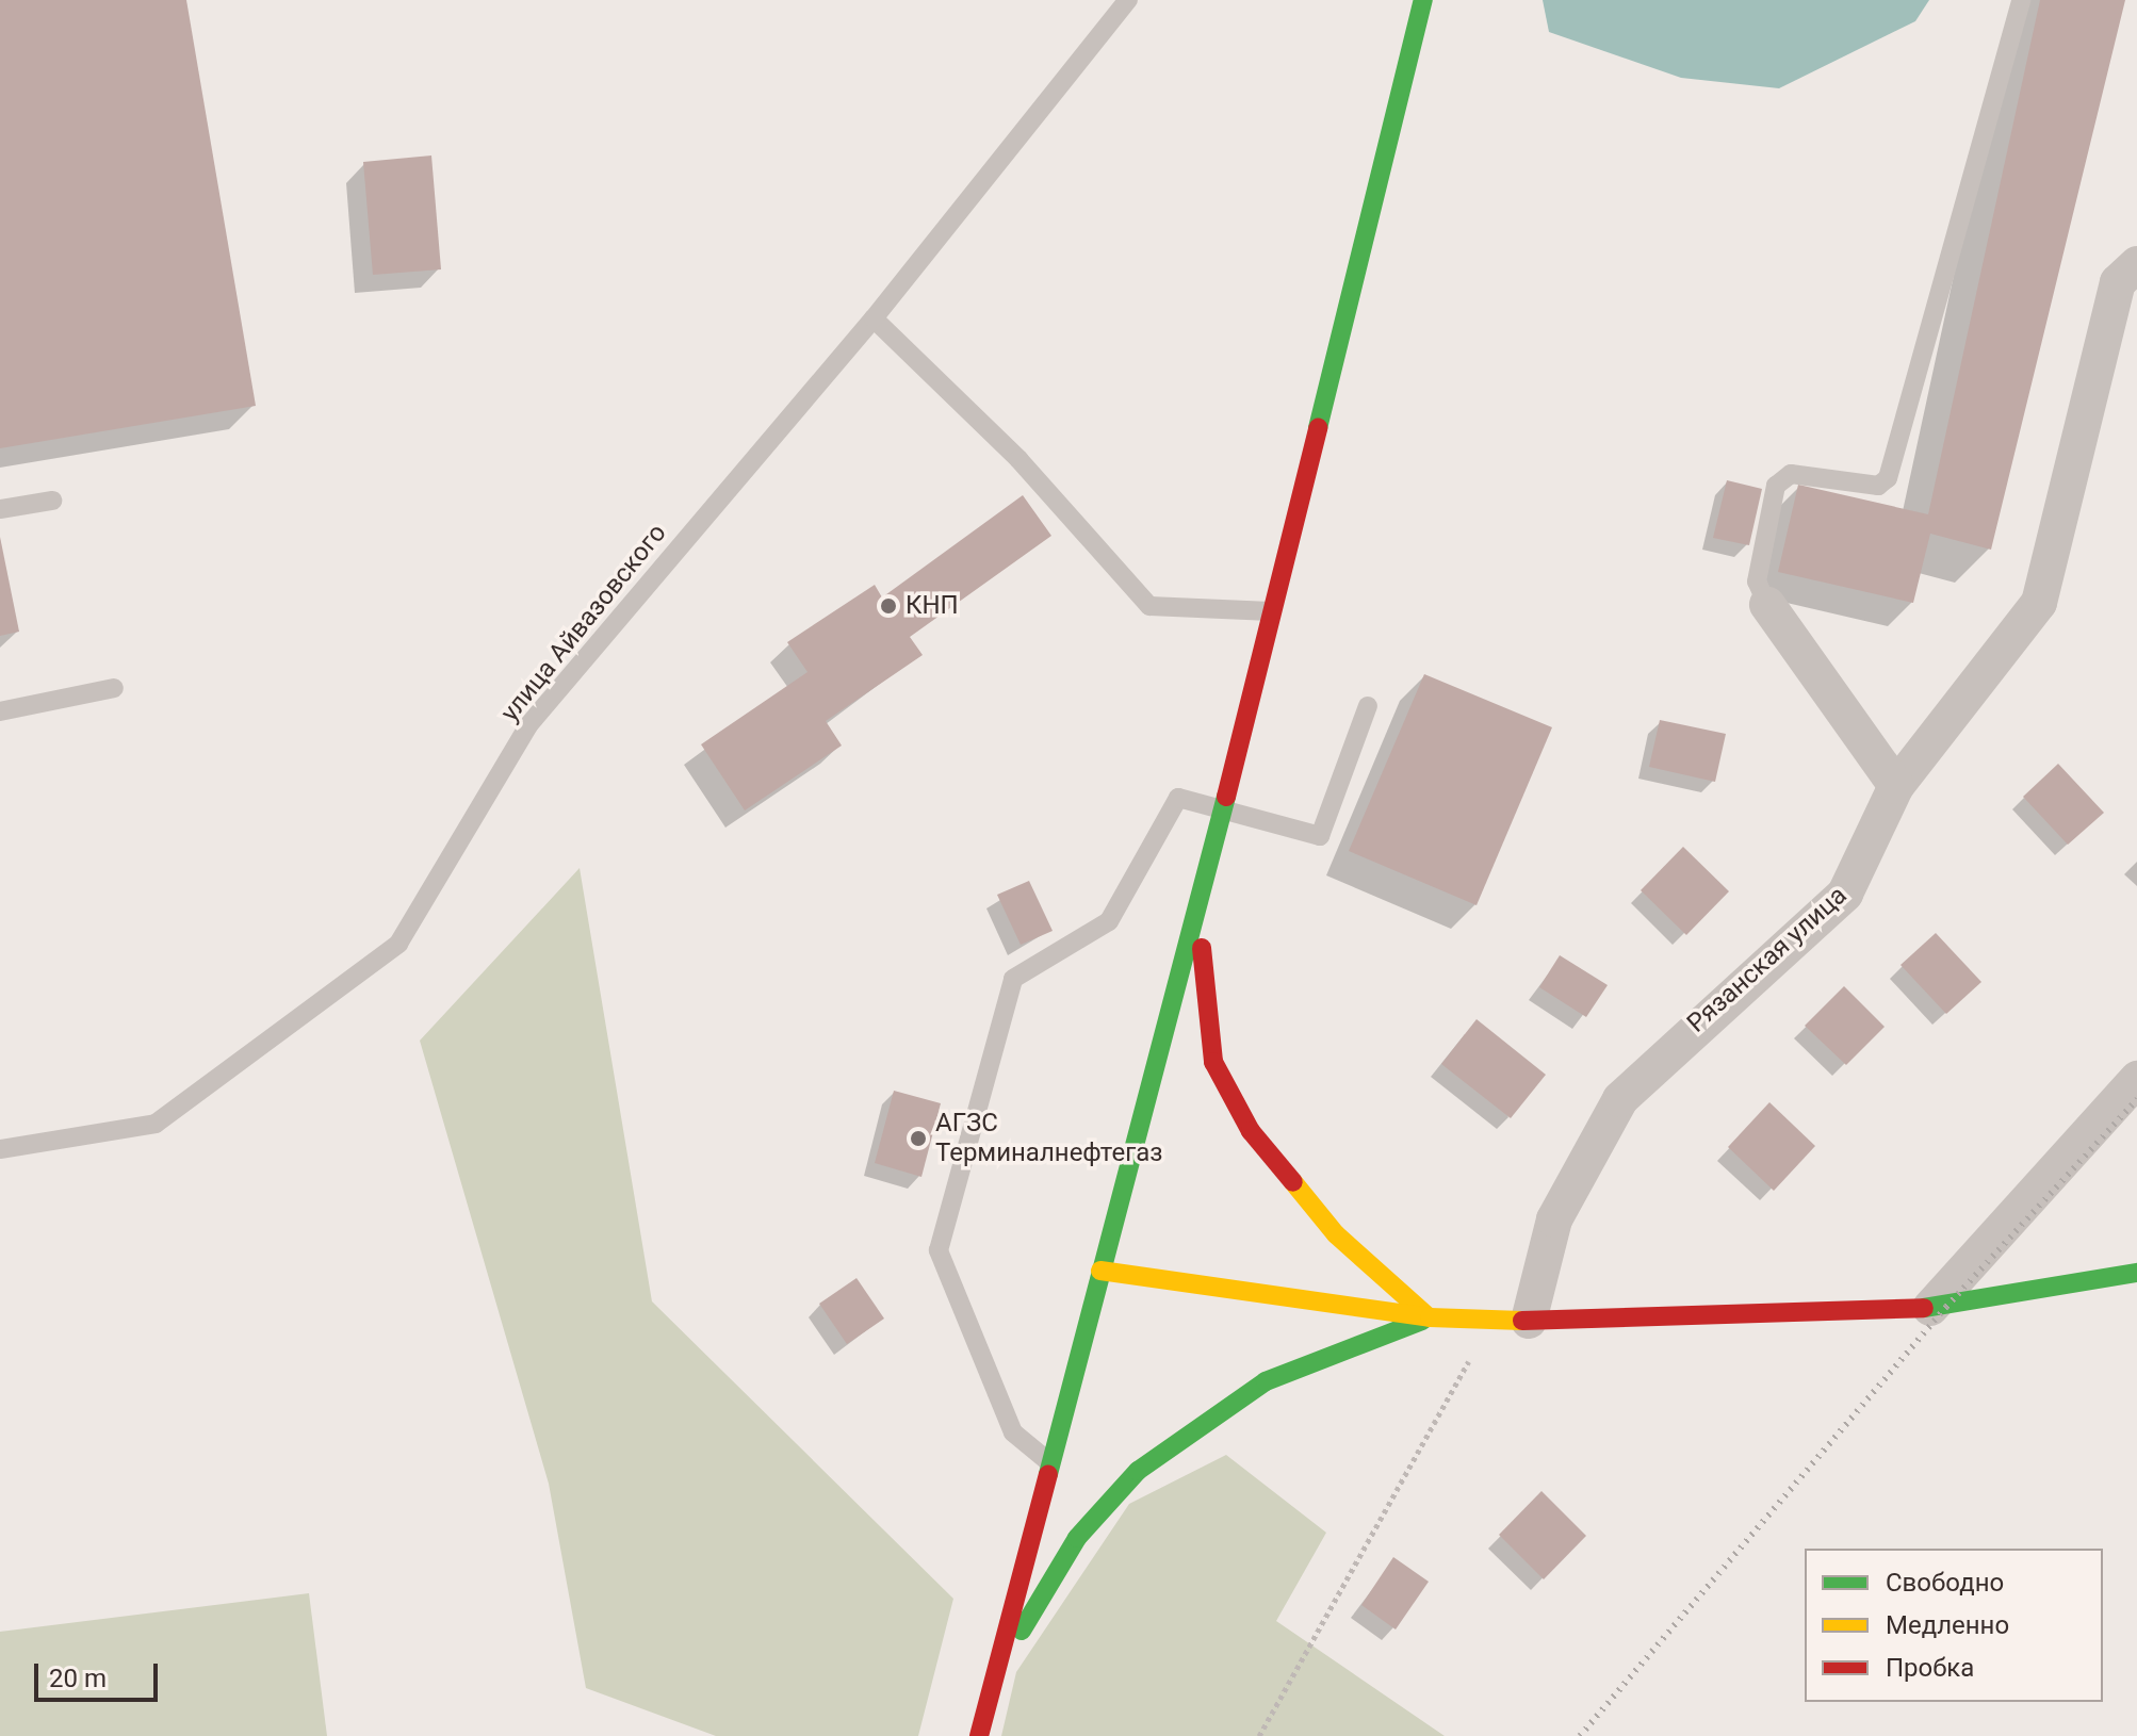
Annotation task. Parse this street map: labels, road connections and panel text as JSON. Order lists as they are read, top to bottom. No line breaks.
{"streets":{"street":["Рязанская улица"],"lane":["улица Айвазовского"]},"places":["КНП","АГЗС Терминалнефтегаз"],"legend":["Свободно","Медленно","Пробка"],"scale_bar":"20 m"}
